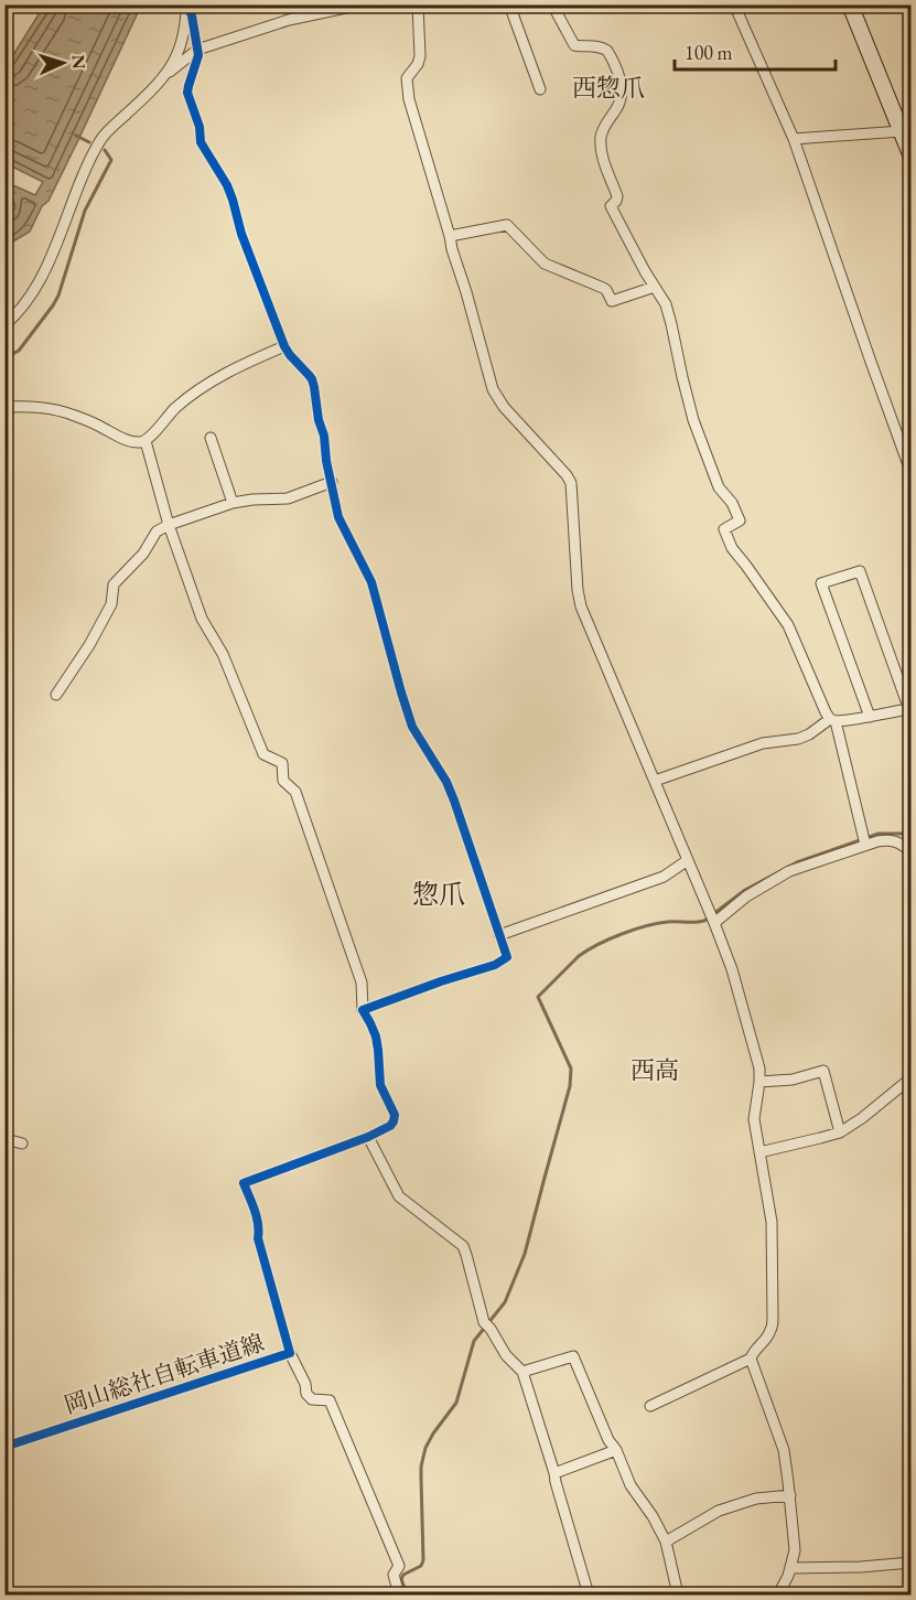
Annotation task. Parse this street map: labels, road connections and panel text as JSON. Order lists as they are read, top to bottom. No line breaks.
{"streets":{"cycle path":["岡山総社自転車道線"]},"districts":["西惣爪","惣爪","西高"],"scale_bar":"100 m","north":"right"}
